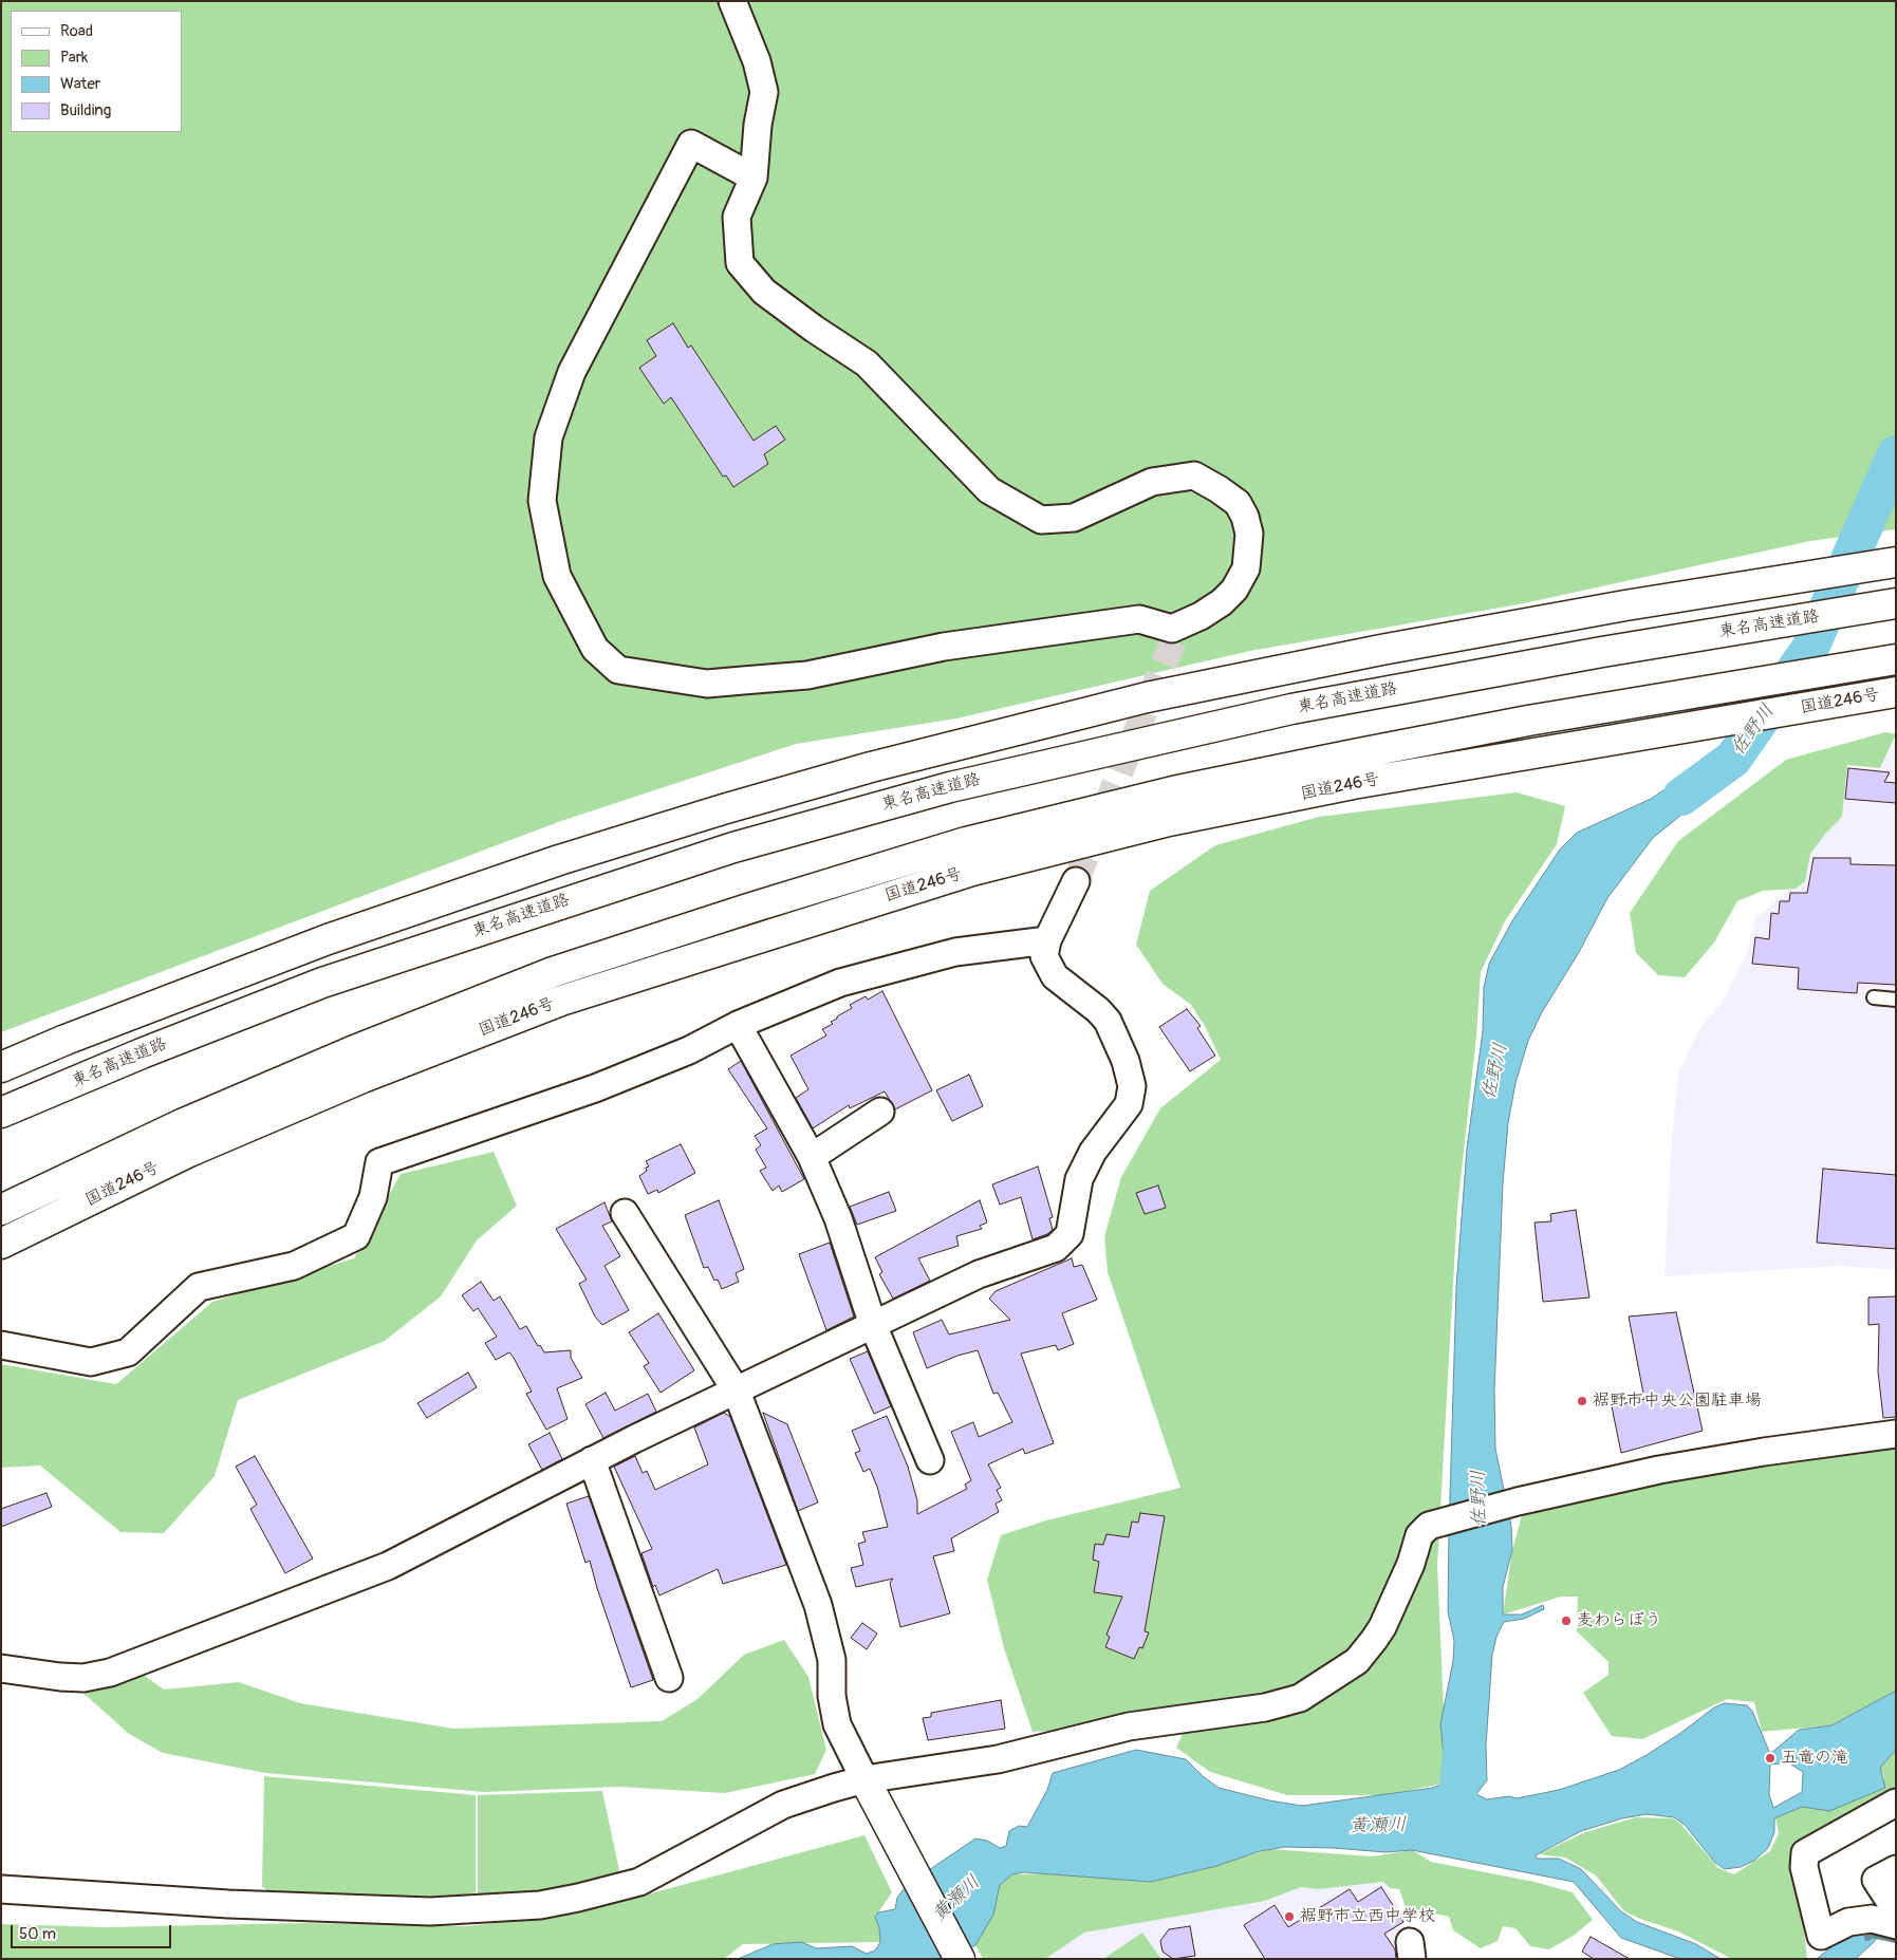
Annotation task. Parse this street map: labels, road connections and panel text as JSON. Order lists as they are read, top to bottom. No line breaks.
{"streets":{"main road":["東名高速道路","国道246号"]},"water":["佐野川","黄瀬川"],"places":["裾野市中央公園駐車場","麦わらぼう","五竜の滝","裾野市立西中学校"],"legend":["Road","Park","Water","Building"],"scale_bar":"50 m"}
